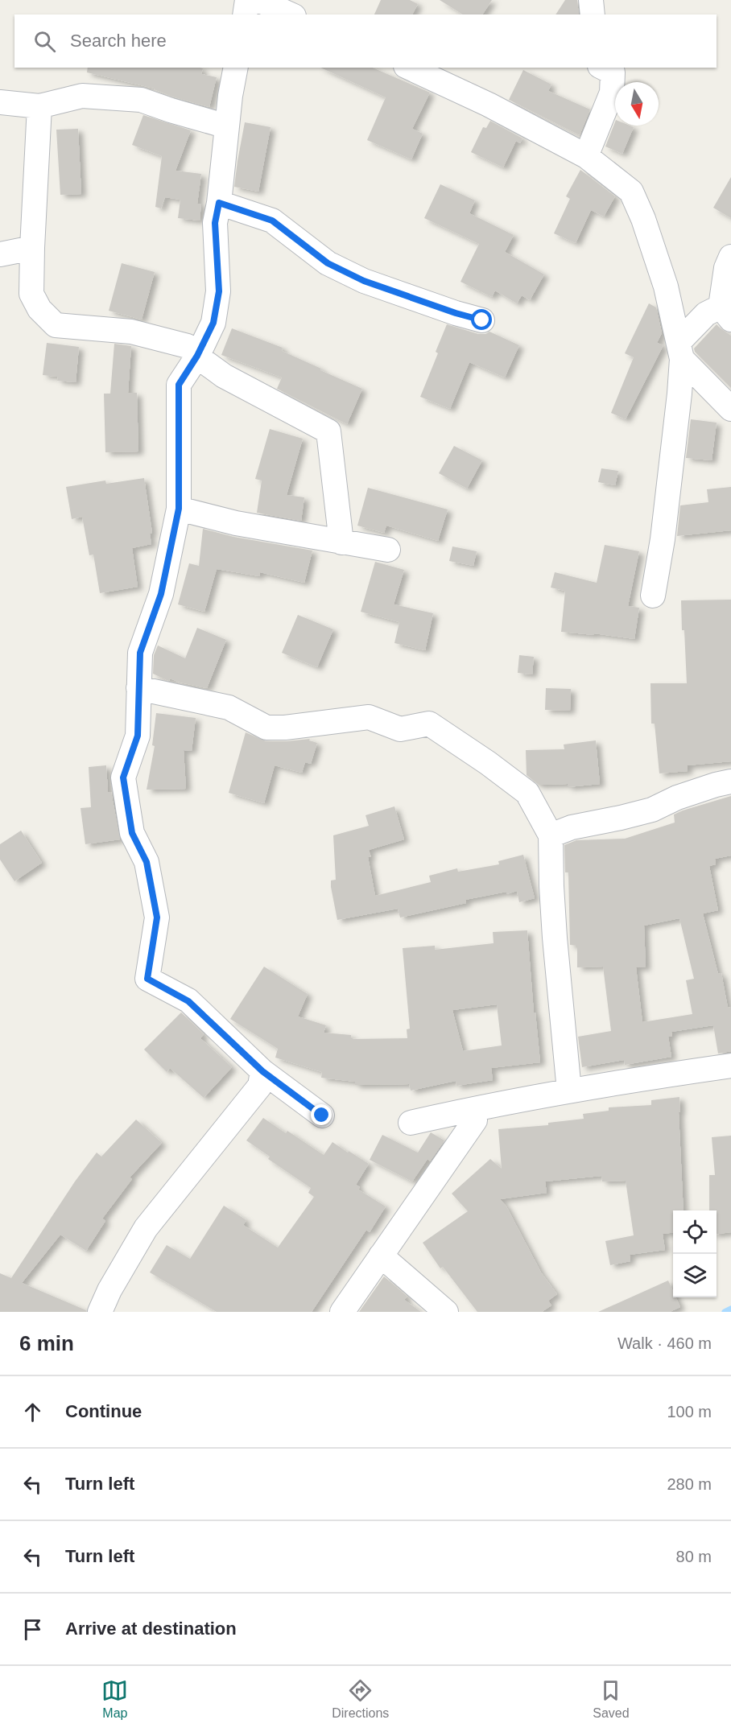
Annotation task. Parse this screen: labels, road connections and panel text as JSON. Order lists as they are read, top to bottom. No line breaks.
{"north":"bottom","page":{"search":"Search here","heading":["6 min","Walk · 460 m"],"list":[["Continue","100 m"],["Turn left","280 m"],["Turn left","80 m"],"Arrive at destination"],"nav":["Map","Directions","Saved"]}}
